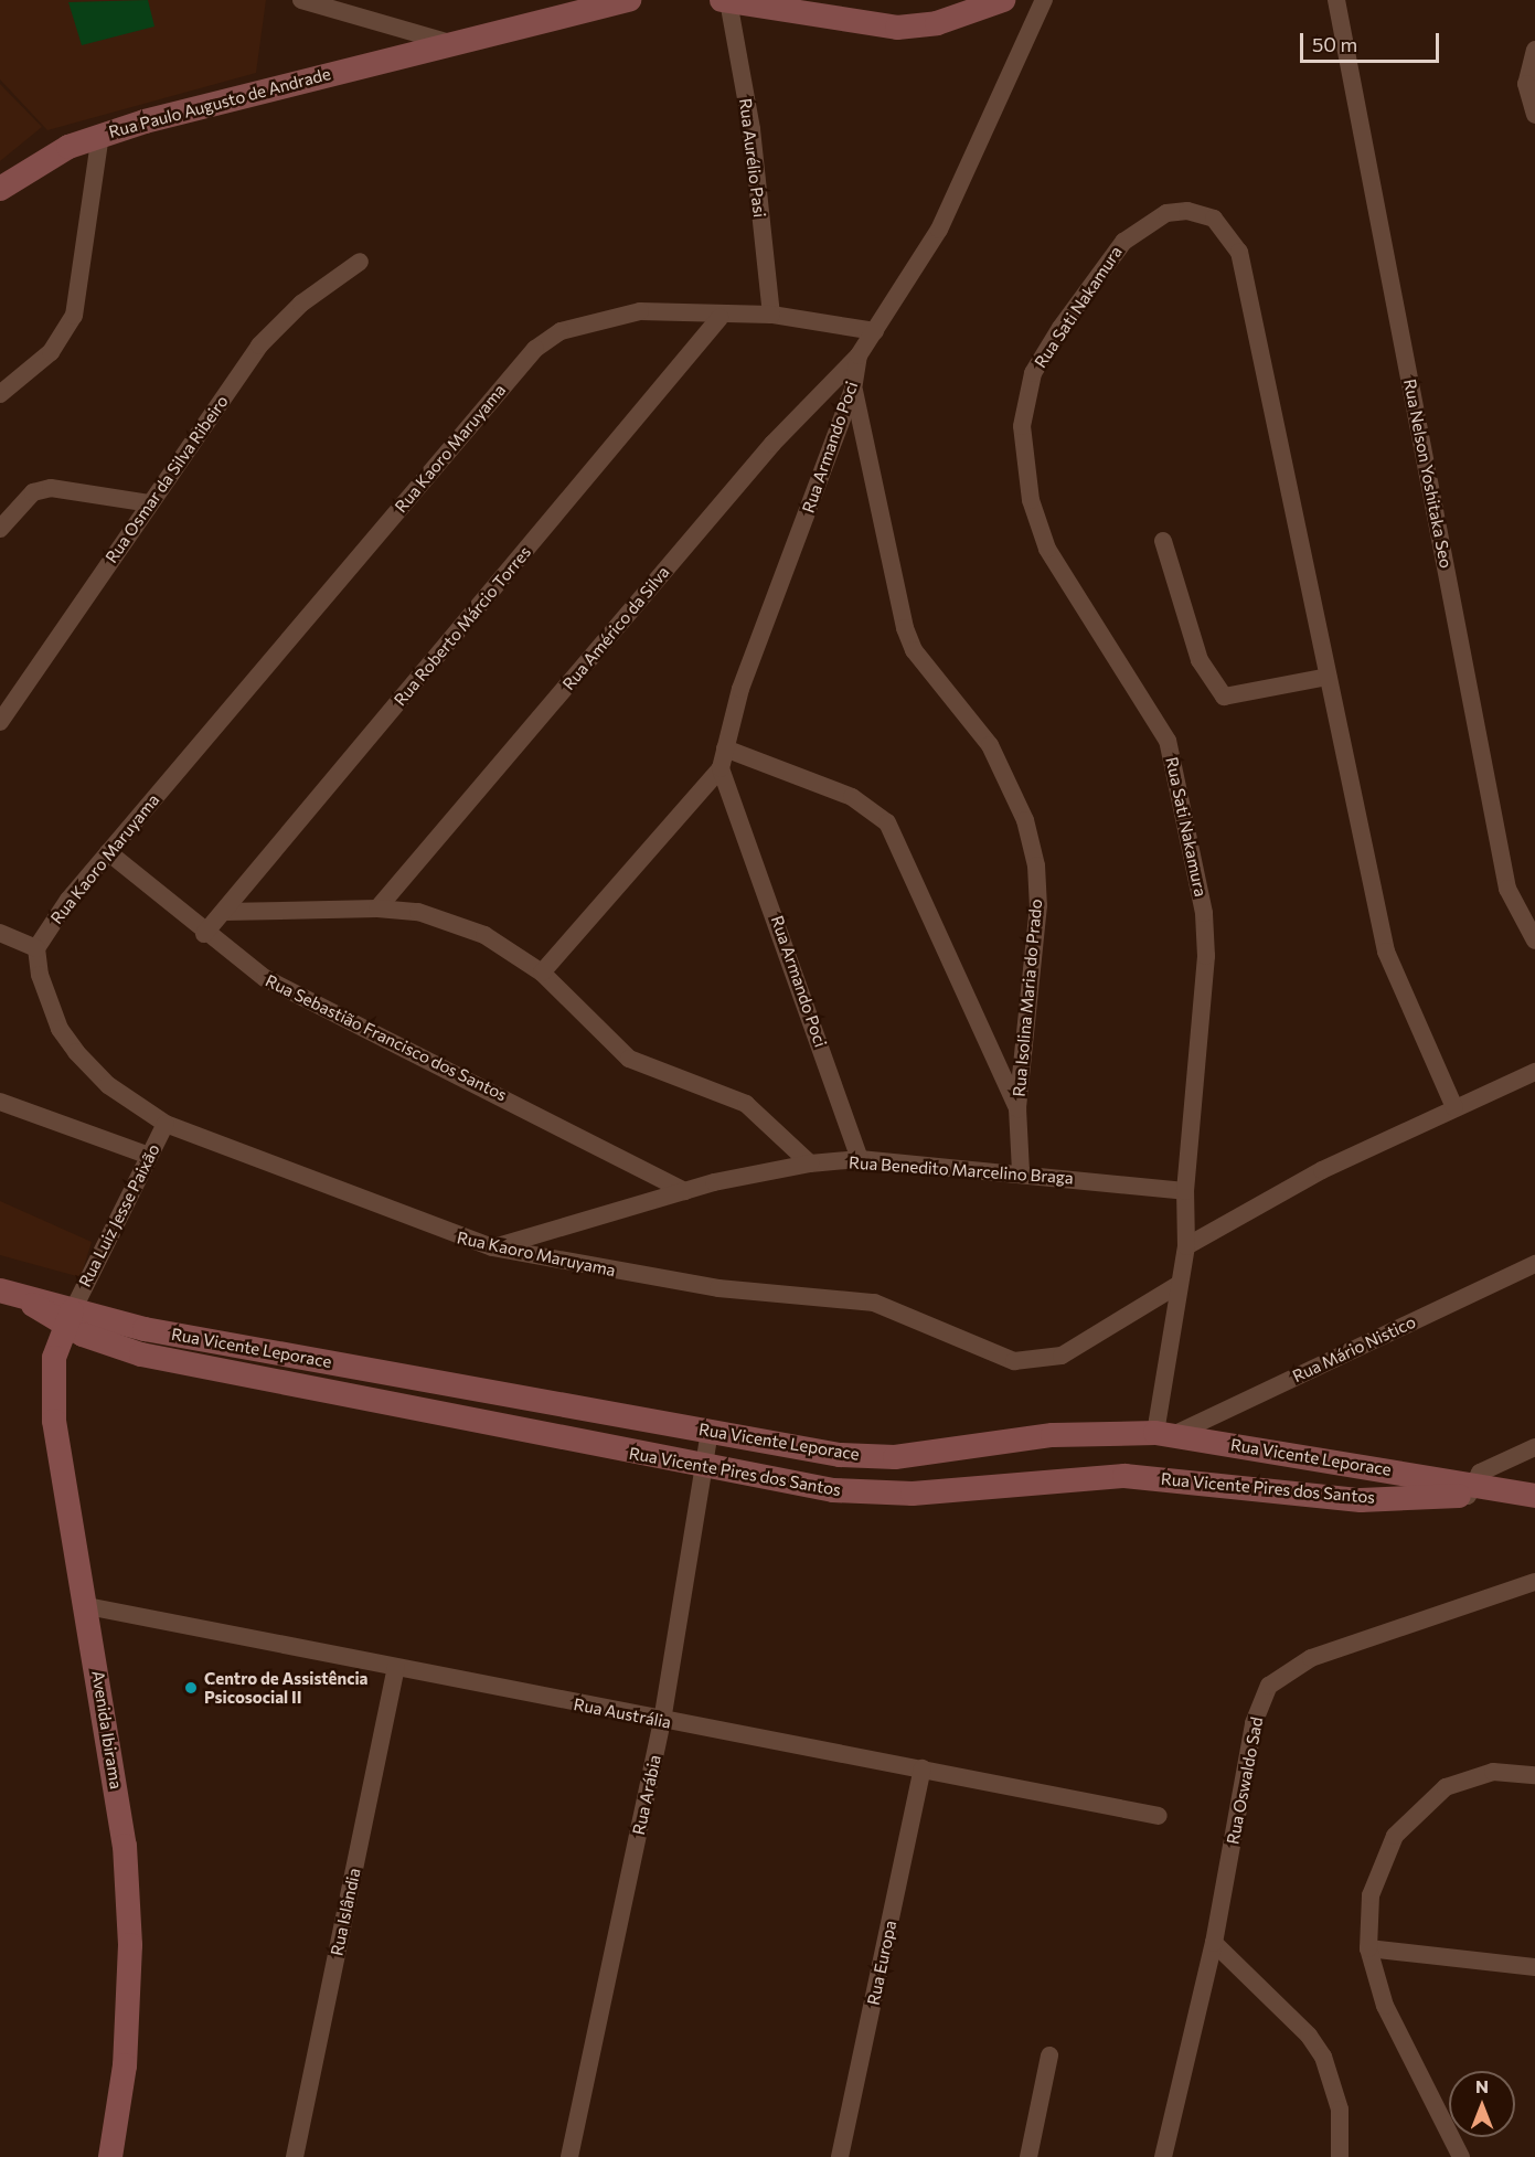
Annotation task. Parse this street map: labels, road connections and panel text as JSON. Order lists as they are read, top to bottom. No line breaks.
{"streets":{"main road":["Rua Paulo Augusto de Andrade","Rua Vicente Leporace","Rua Vicente Pires dos Santos","Avenida Ibirama"],"street":["Rua Aurélio Pasi","Rua Sati Nakamura","Rua Armando Poci","Rua Kaoro Maruyama","Rua Nelson Yoshitaka Seo","Rua Osmar da Silva Ribeiro","Rua Roberto Márcio Torres","Rua Américo da Silva","Rua Isolina Maria do Prado","Rua Sebastião Francisco dos Santos","Rua Benedito Marcelino Braga","Rua Luiz Jesse Paixão","Rua Mário Nistico","Rua Austrália","Rua Oswaldo Sad","Rua Arábia","Rua Islândia","Rua Europa"]},"crossings":[["Rua Aurélio Pasi","Rua Kaoro Maruyama"],["Rua Sati Nakamura","Rua Kaoro Maruyama"],["Rua Sati Nakamura","Rua Benedito Marcelino Braga"],["Rua Sati Nakamura","Rua Vicente Leporace"],["Rua Sati Nakamura","Rua Mário Nistico"],["Rua Armando Poci","Rua Kaoro Maruyama"],["Rua Armando Poci","Rua Américo da Silva"],["Rua Armando Poci","Rua Isolina Maria do Prado"],["Rua Armando Poci","Rua Benedito Marcelino Braga"],["Rua Kaoro Maruyama","Rua Roberto Márcio Torres"],["Rua Kaoro Maruyama","Rua Sebastião Francisco dos Santos"],["Rua Kaoro Maruyama","Rua Benedito Marcelino Braga"],["Rua Kaoro Maruyama","Rua Luiz Jesse Paixão"],["Rua Roberto Márcio Torres","Rua Sebastião Francisco dos Santos"],["Rua Isolina Maria do Prado","Rua Benedito Marcelino Braga"],["Rua Sebastião Francisco dos Santos","Rua Benedito Marcelino Braga"],["Rua Luiz Jesse Paixão","Rua Vicente Leporace"],["Rua Luiz Jesse Paixão","Rua Vicente Pires dos Santos"],["Rua Luiz Jesse Paixão","Avenida Ibirama"],["Rua Vicente Leporace","Rua Mário Nistico"],["Rua Vicente Leporace","Rua Vicente Pires dos Santos"],["Rua Vicente Leporace","Avenida Ibirama"],["Rua Vicente Leporace","Rua Arábia"],["Rua Vicente Pires dos Santos","Avenida Ibirama"],["Rua Vicente Pires dos Santos","Rua Arábia"],["Rua Austrália","Avenida Ibirama"],["Rua Austrália","Rua Arábia"],["Rua Austrália","Rua Islândia"],["Rua Austrália","Rua Europa"]],"places":["Centro de Assistência Psicosocial II"],"scale_bar":"50 m","north":"top"}
